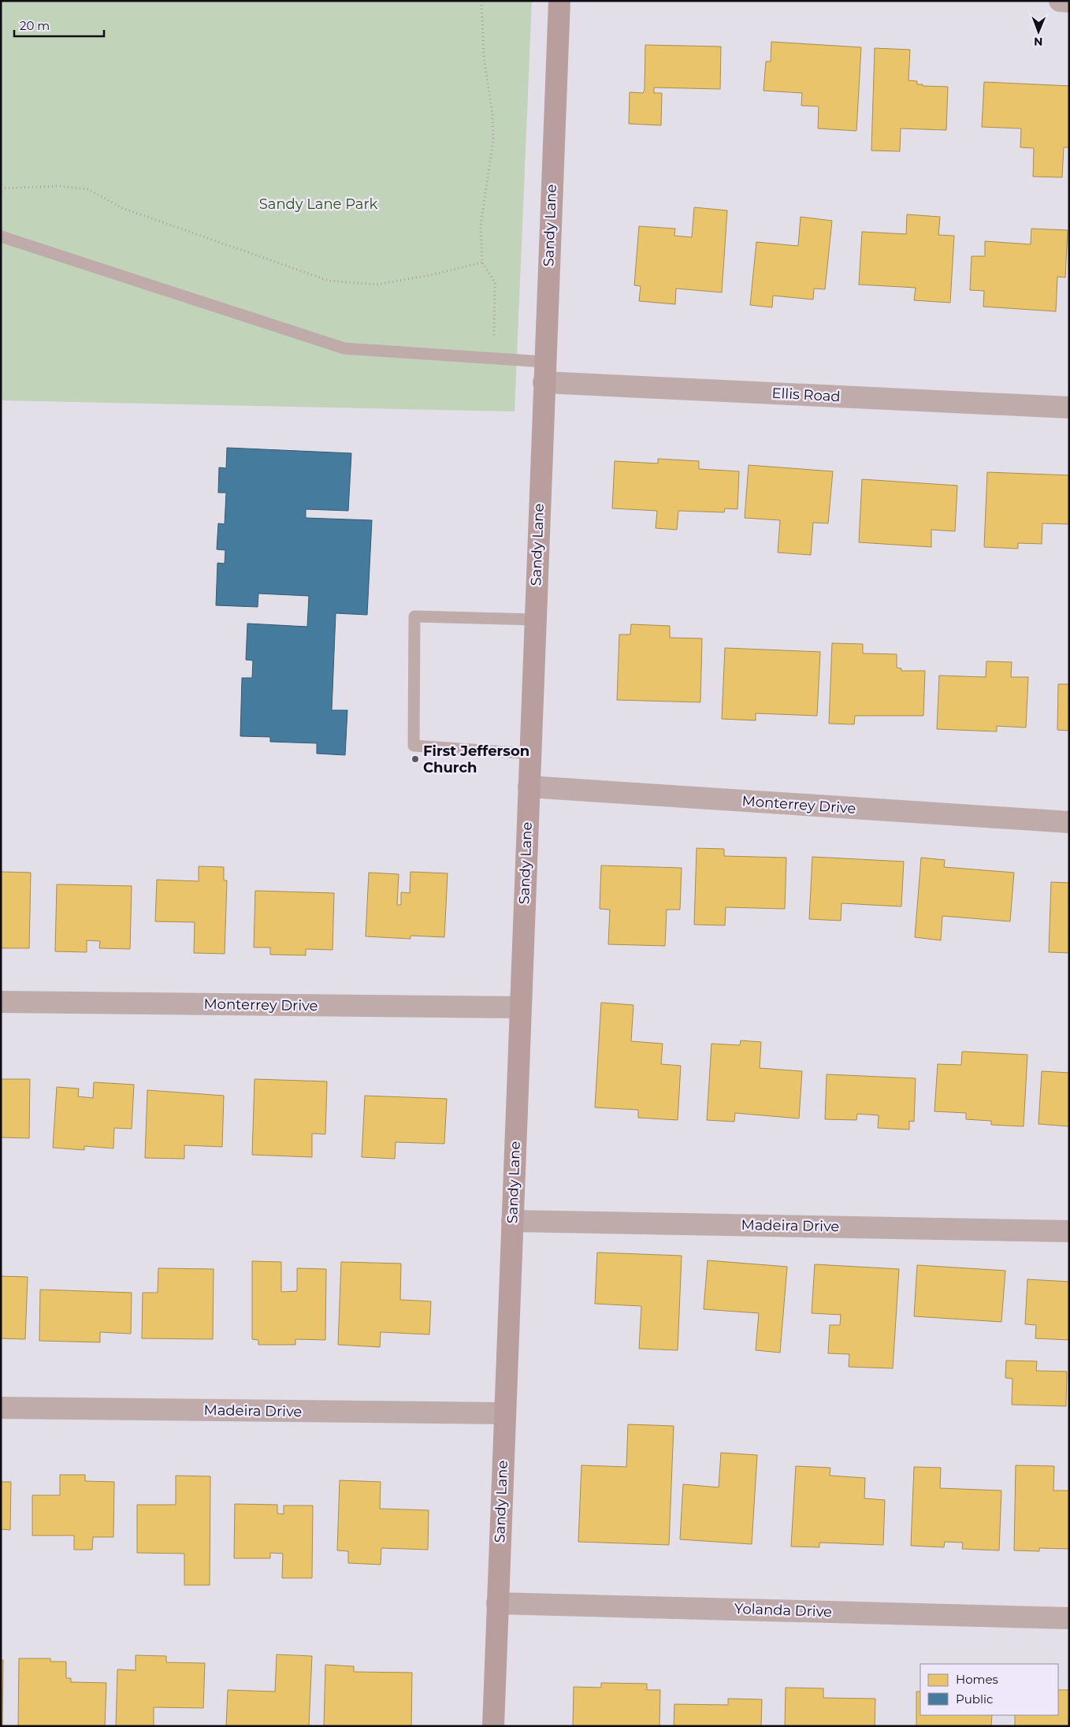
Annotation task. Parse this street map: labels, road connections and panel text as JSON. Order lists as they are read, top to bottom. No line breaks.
{"streets":{"street":["Sandy Lane","Ellis Road","Monterrey Drive","Madeira Drive","Yolanda Drive"]},"crossings":[["Sandy Lane","Ellis Road"],["Sandy Lane","Monterrey Drive"],["Sandy Lane","Madeira Drive"],["Sandy Lane","Yolanda Drive"]],"parks":["Sandy Lane Park"],"places":["First Jefferson Church"],"legend":["Homes","Public"],"scale_bar":"20 m","north":"bottom"}
